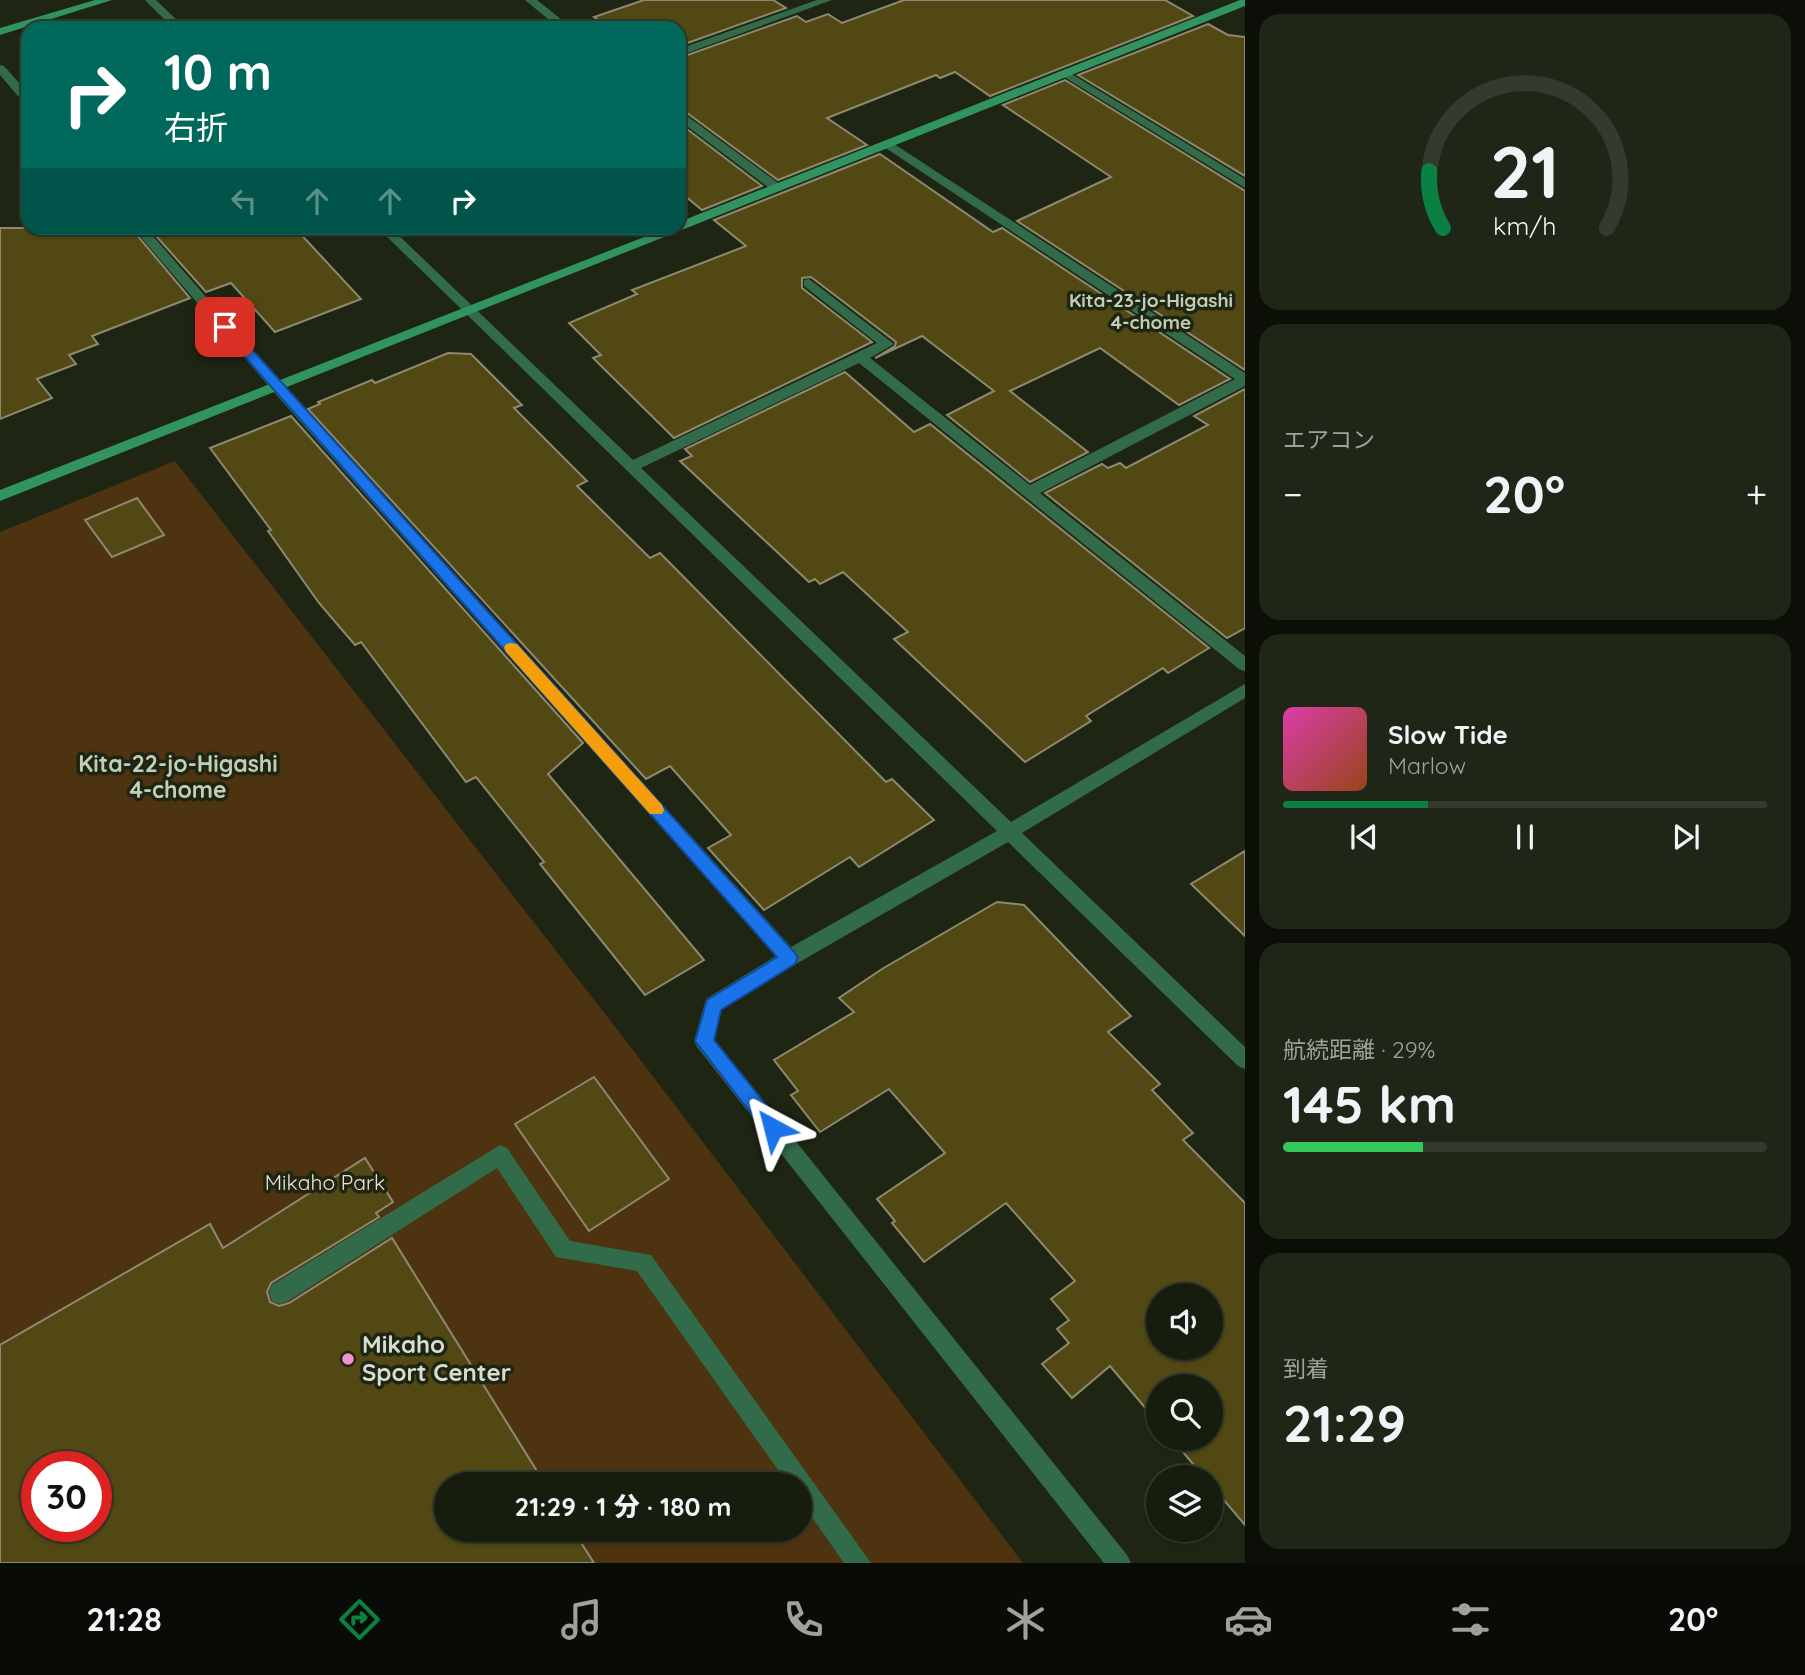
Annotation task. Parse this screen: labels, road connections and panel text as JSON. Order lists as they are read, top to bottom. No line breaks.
{"districts":["Kita-23-jo-Higashi 4-chome","Kita-22-jo-Higashi 4-chome"],"parks":["Mikaho Park"],"places":["Mikaho Sport Center"],"page":{"turn":["10 m","右折"],"tile":["エアコン",["航続距離 · 29%","145 km"],["到着","21:29"]],"heat":["−","20°","+"],"song":["Slow Tide","Marlow"],"limit":"30","trip":"21:29 · 1 分 · 180 m","tabs":["21:28","20°"],"gauge":["21","km/h"]}}
